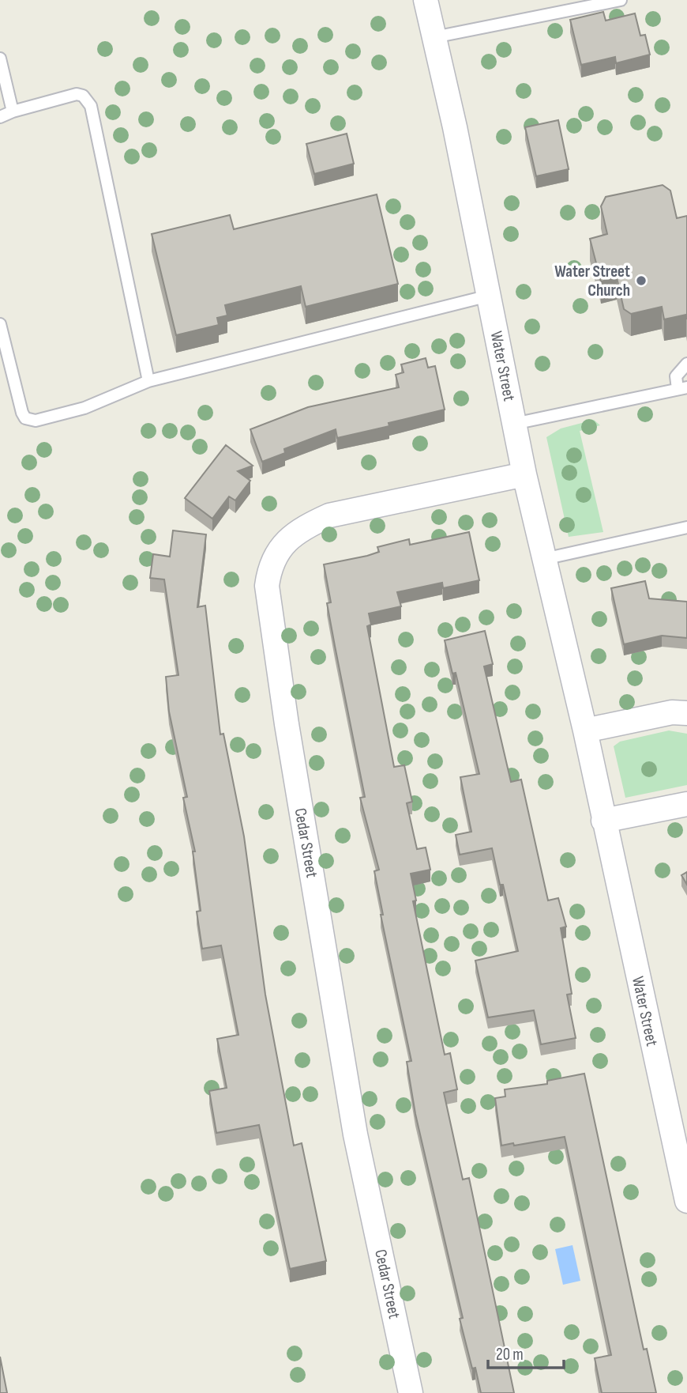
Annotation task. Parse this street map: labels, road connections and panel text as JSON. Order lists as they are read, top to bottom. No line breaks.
{"streets":{"street":["Water Street","Cedar Street"]},"crossings":[["Water Street","Cedar Street"]],"places":["Water Street Church"],"scale_bar":"20 m"}
